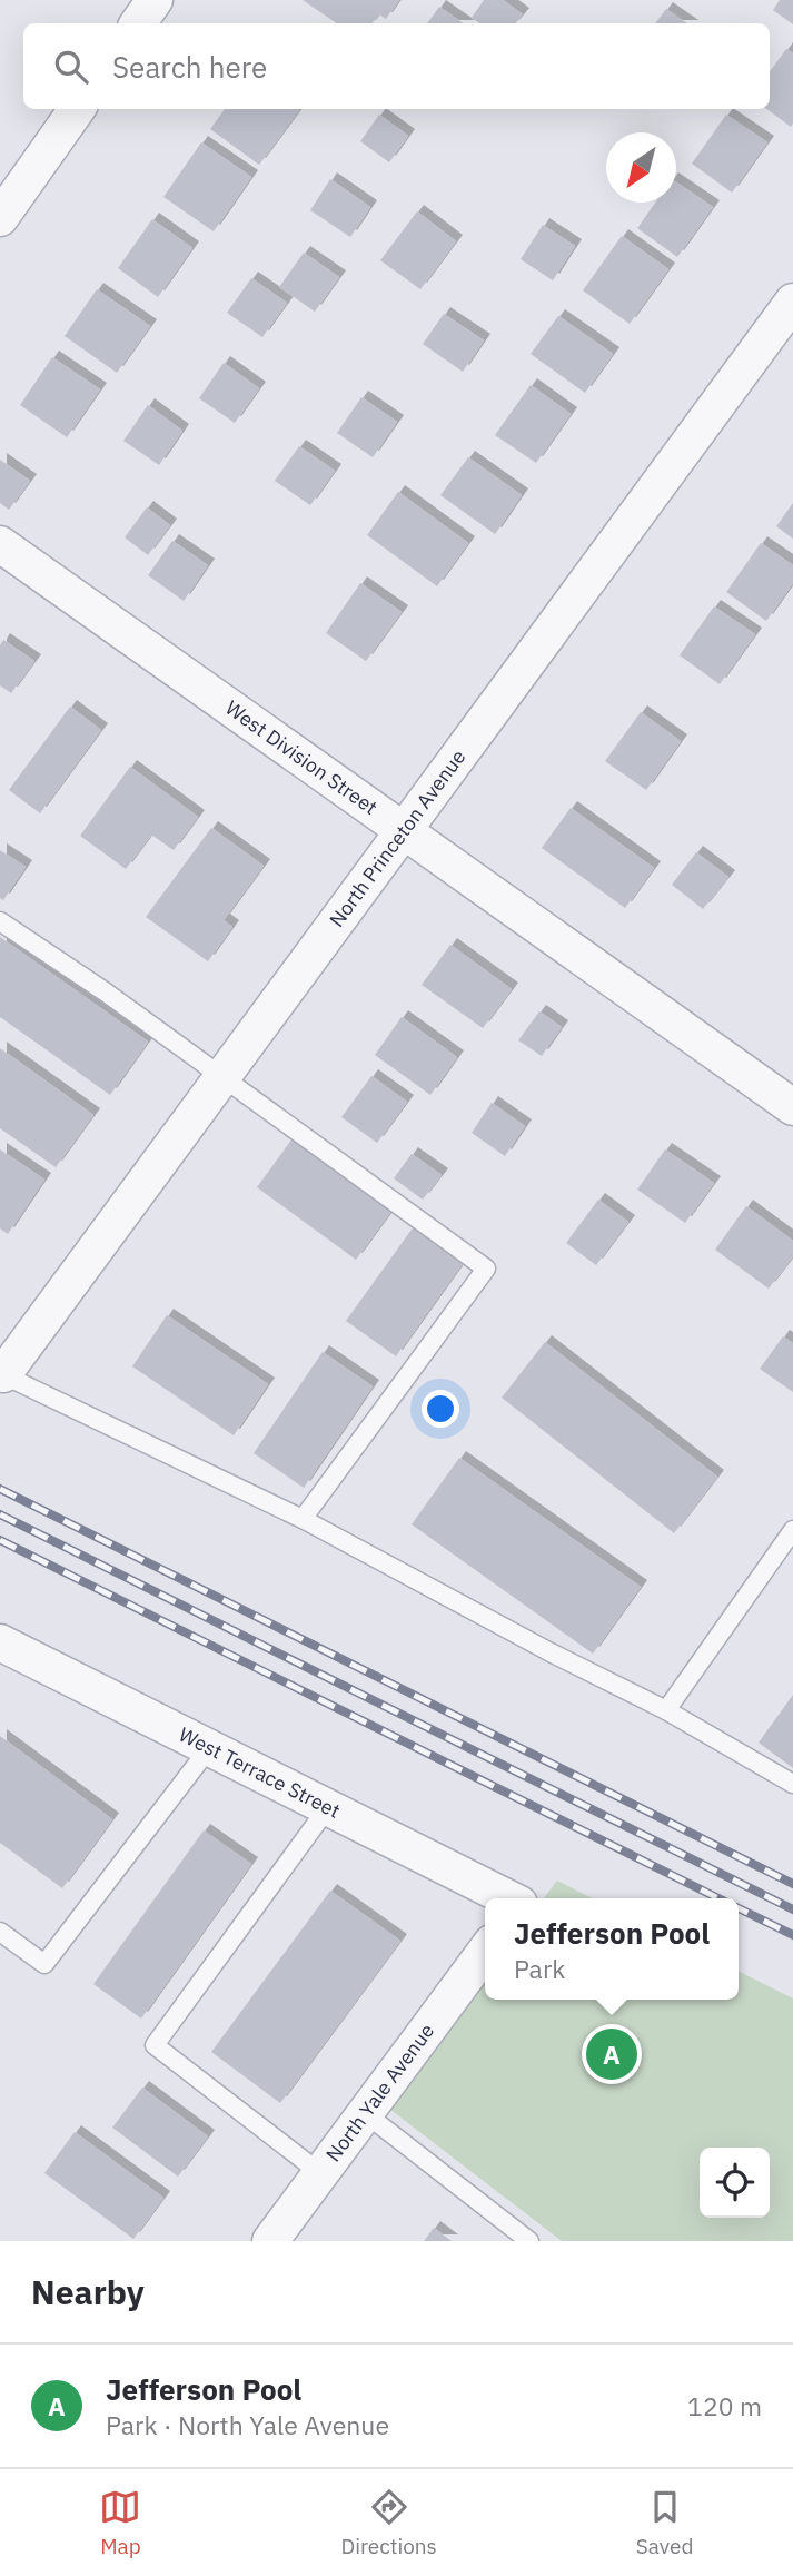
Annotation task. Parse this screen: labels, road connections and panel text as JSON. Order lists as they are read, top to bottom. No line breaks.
{"streets":{"street":["West Division Street","North Princeton Avenue","West Terrace Street","North Yale Avenue"]},"crossings":[["West Division Street","North Princeton Avenue"]],"north":"bottom left","page":{"search":"Search here","popup":["Jefferson Pool","Park"],"pins":"A","heading":"Nearby","list":[{"mark":"A","name":"Jefferson Pool","note":"Park · North Yale Avenue","value":"120 m"}],"nav":["Map","Directions","Saved"]}}
